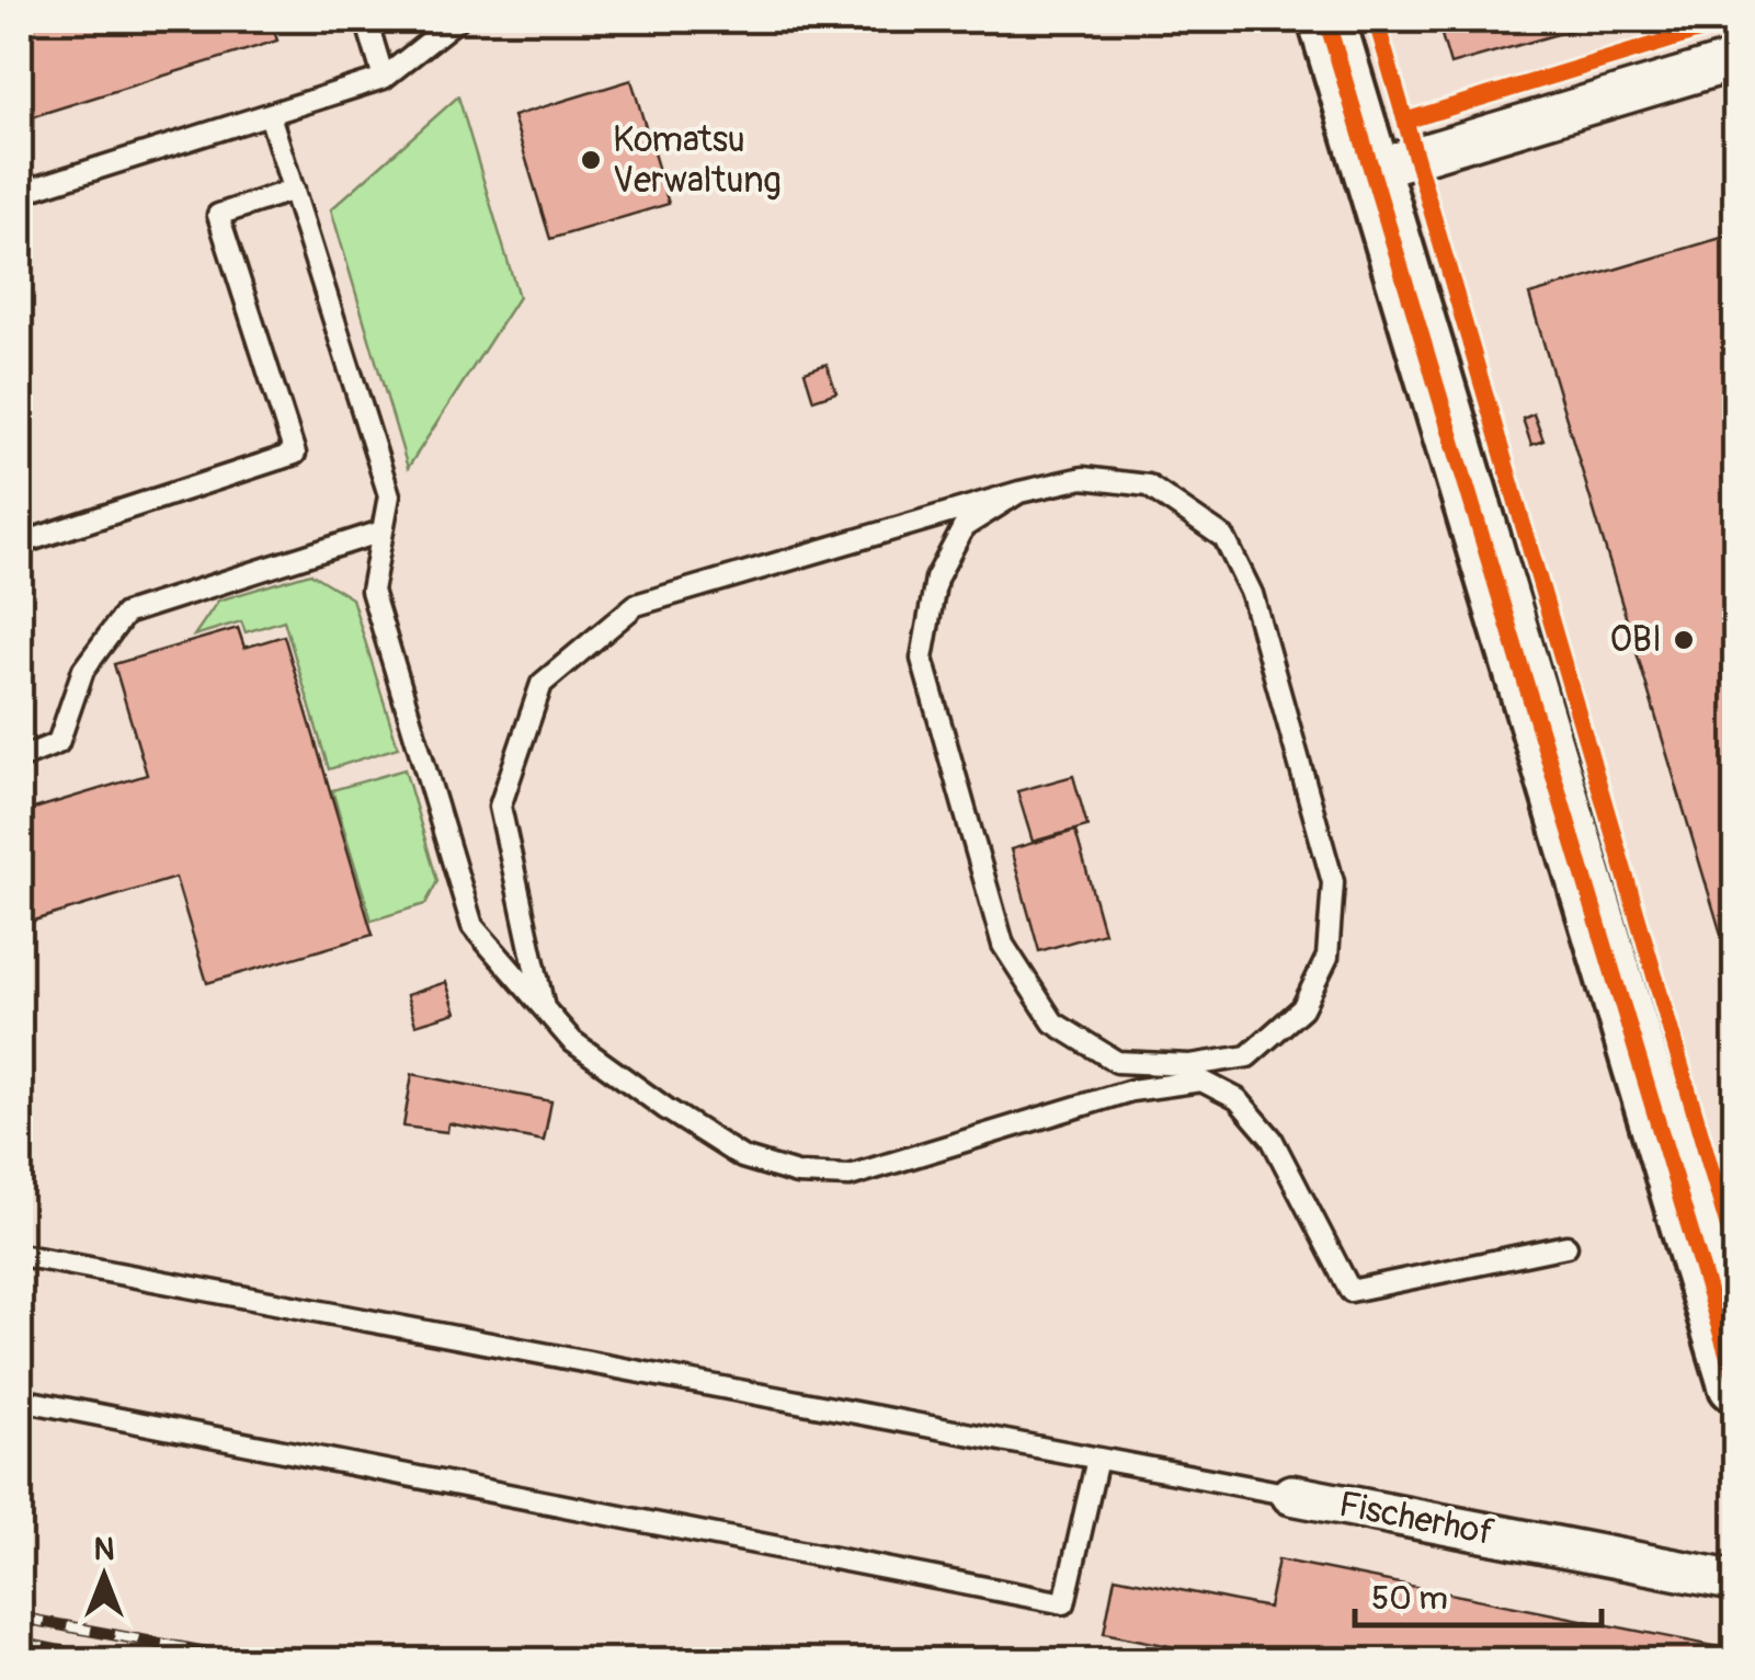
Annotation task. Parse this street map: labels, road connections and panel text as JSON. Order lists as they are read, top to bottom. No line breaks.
{"streets":{"street":["Fischerhof"]},"places":["Komatsu Verwaltung","OBI"],"scale_bar":"50 m","north":"top"}
